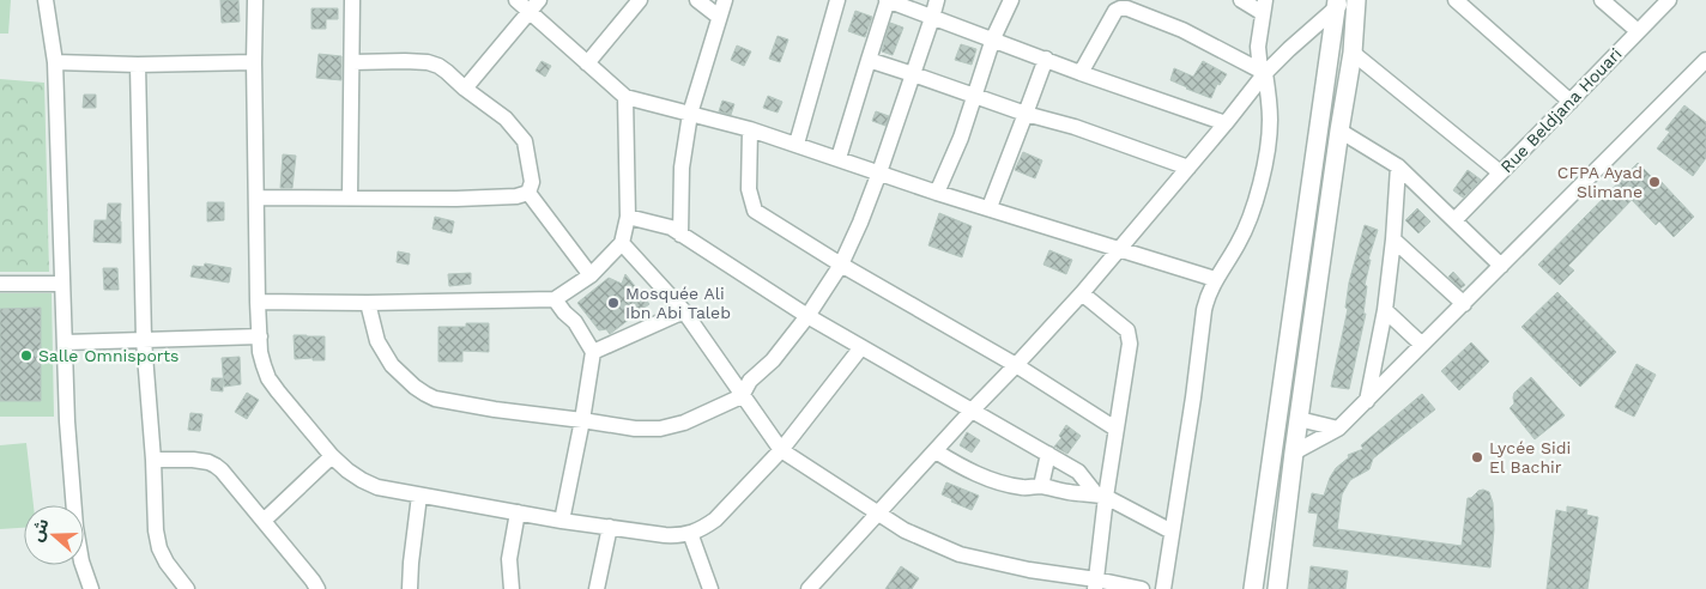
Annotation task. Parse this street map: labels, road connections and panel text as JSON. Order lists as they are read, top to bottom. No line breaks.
{"streets":{"street":["Rue Beldjana Houari"]},"places":["CFPA Ayad Slimane","Mosquée Ali Ibn Abi Taleb","Salle Omnisports","Lycée Sidi El Bachir"],"north":"left"}
